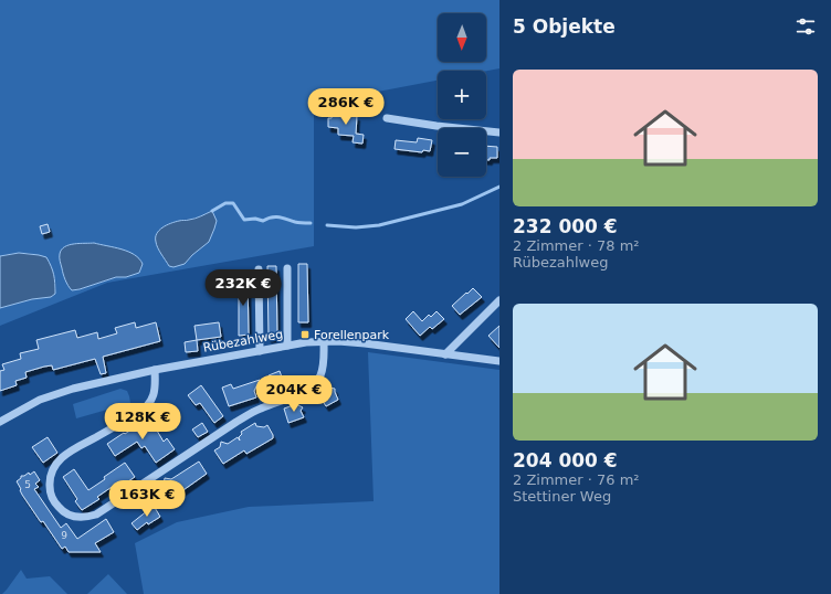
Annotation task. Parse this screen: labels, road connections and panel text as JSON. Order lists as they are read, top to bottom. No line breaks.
{"streets":{"street":["Rübezahlweg"]},"places":{"transit":["Forellenpark"]},"house_numbers":["5","9"],"north":"bottom","page":{"heading":"5 Objekte","map_buttons":["+","−"],"list":[{"name":"232 000 €","note":"2 Zimmer · 78 m² · Rübezahlweg"},{"name":"204 000 €","note":"2 Zimmer · 76 m² · Stettiner Weg"}],"price":["286K €","232K €","204K €","128K €","163K €"]}}
